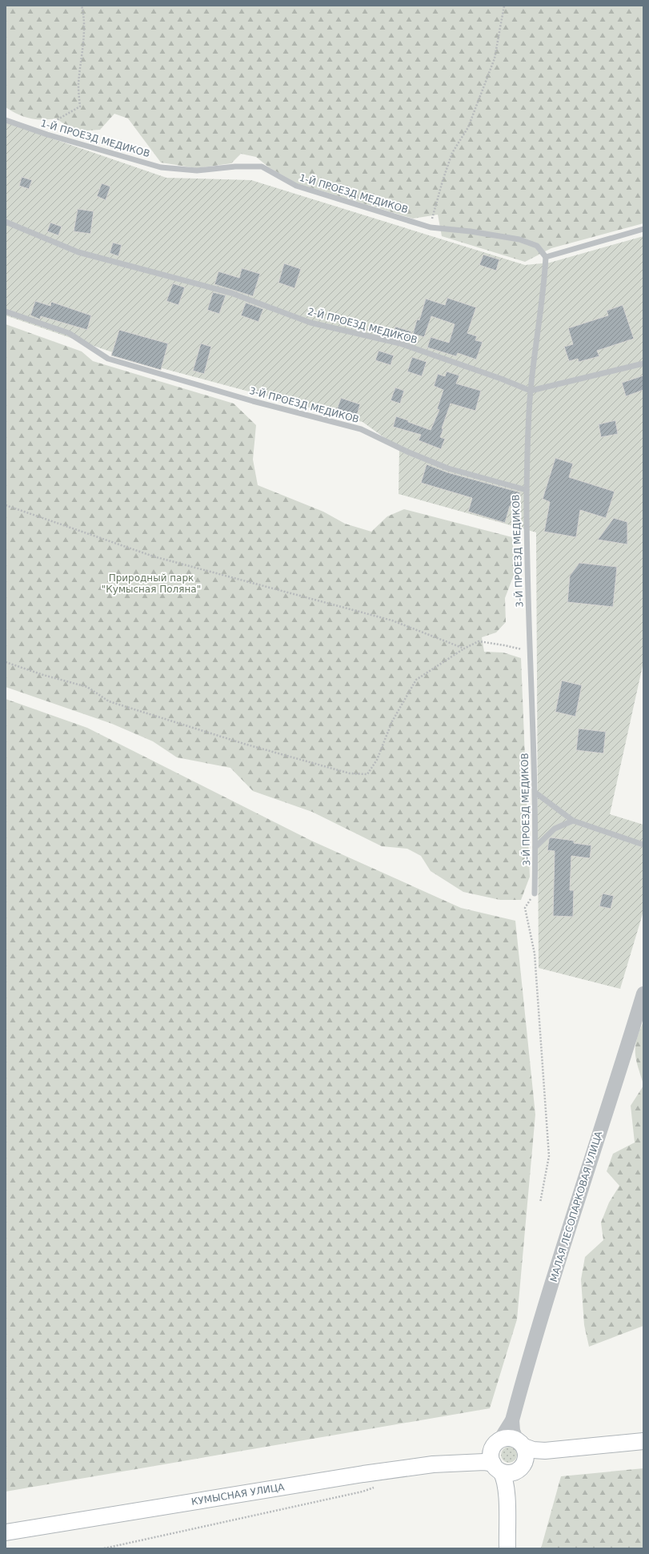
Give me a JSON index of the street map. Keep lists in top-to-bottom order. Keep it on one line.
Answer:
{"streets":{"main road":["КУМЫСНАЯ УЛИЦА"],"street":["МАЛАЯ ЛЕСОПАРКОВАЯ УЛИЦА"],"lane":["1-Й ПРОЕЗД МЕДИКОВ","2-Й ПРОЕЗД МЕДИКОВ","3-Й ПРОЕЗД МЕДИКОВ"]},"crossings":[["МАЛАЯ ЛЕСОПАРКОВАЯ УЛИЦА","КУМЫСНАЯ УЛИЦА"]],"parks":["Природный парк \"Кумысная Поляна\""]}
